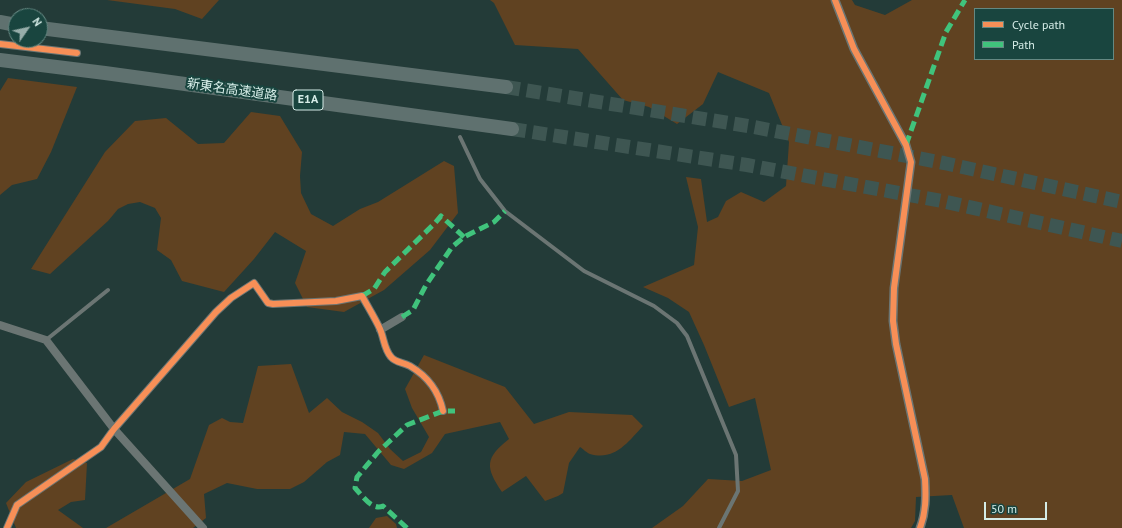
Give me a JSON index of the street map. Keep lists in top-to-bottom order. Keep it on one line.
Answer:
{"streets":{"highway":["新東名高速道路","E1A"]},"legend":["Cycle path","Path"],"scale_bar":"50 m","north":"top right"}
